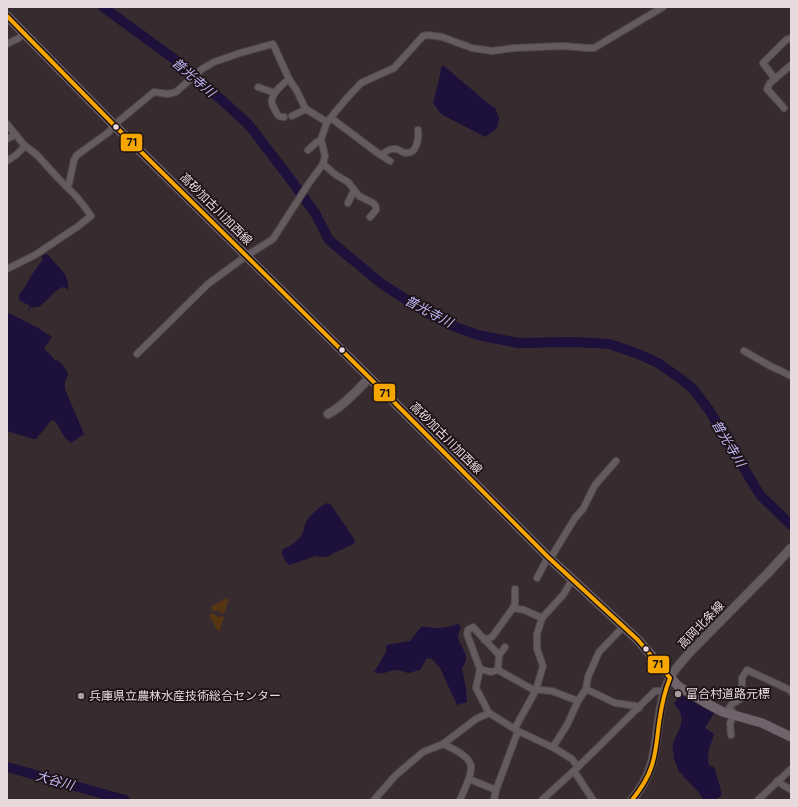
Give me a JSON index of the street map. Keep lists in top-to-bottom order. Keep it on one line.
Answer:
{"streets":{"main road":["高砂加古川加西線","高岡北条線"]},"crossings":[["高砂加古川加西線","高岡北条線"]],"water":["普光寺川","大谷川"],"places":["富合村道路元標","兵庫県立農林水産技術総合センター"],"lines":["transit line 71"]}
